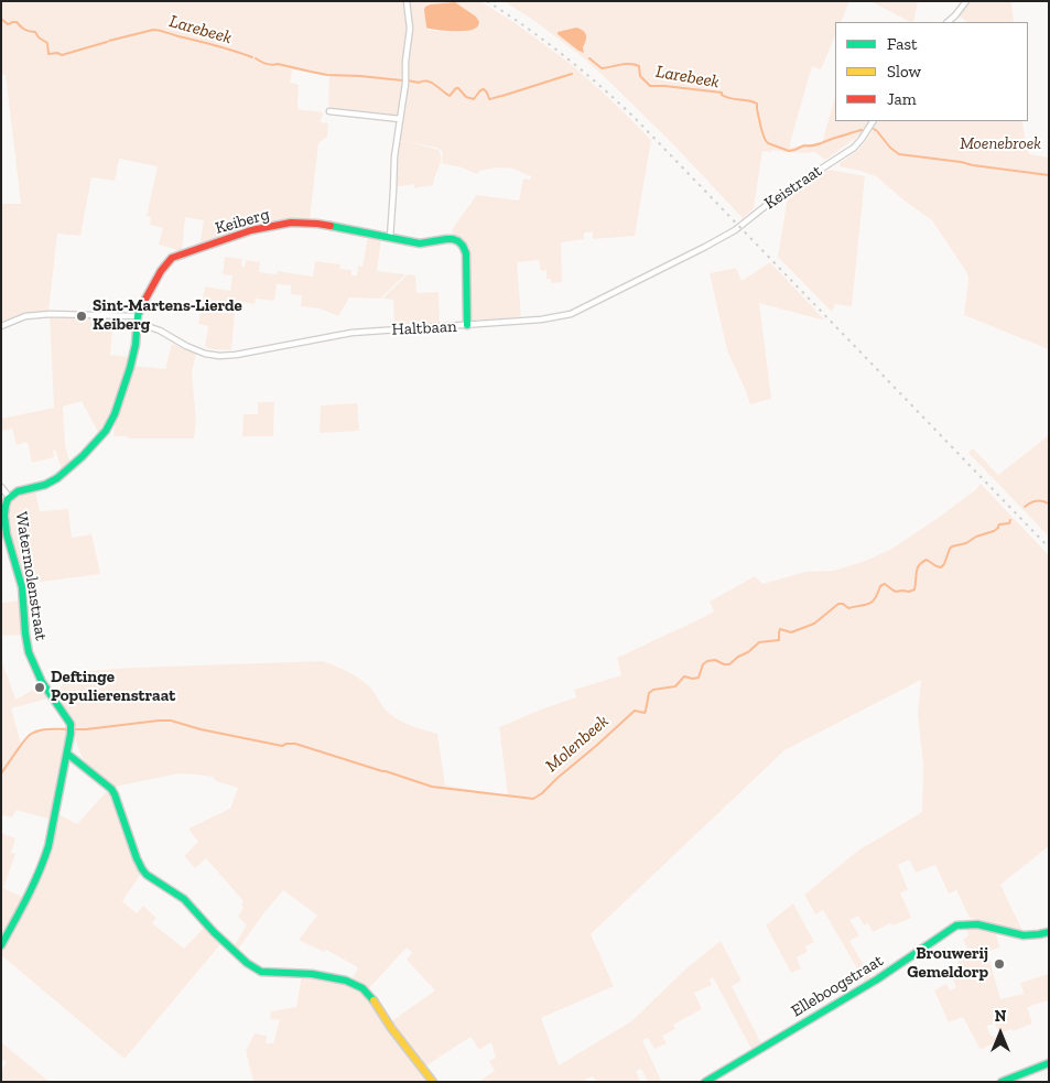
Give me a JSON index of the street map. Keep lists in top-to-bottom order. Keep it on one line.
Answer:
{"streets":{"street":["Keistraat","Keiberg","Haltbaan","Watermolenstraat","Elleboogstraat"]},"crossings":[["Keistraat","Haltbaan"],["Keiberg","Haltbaan"],["Keiberg","Watermolenstraat"],["Haltbaan","Watermolenstraat"]],"water":["Larebeek","Molenbeek"],"parks":["Moenebroek"],"places":["Sint-Martens-Lierde Keiberg","Deftinge Populierenstraat","Brouwerij Gemeldorp"],"legend":["Fast","Slow","Jam"],"north":"top"}
